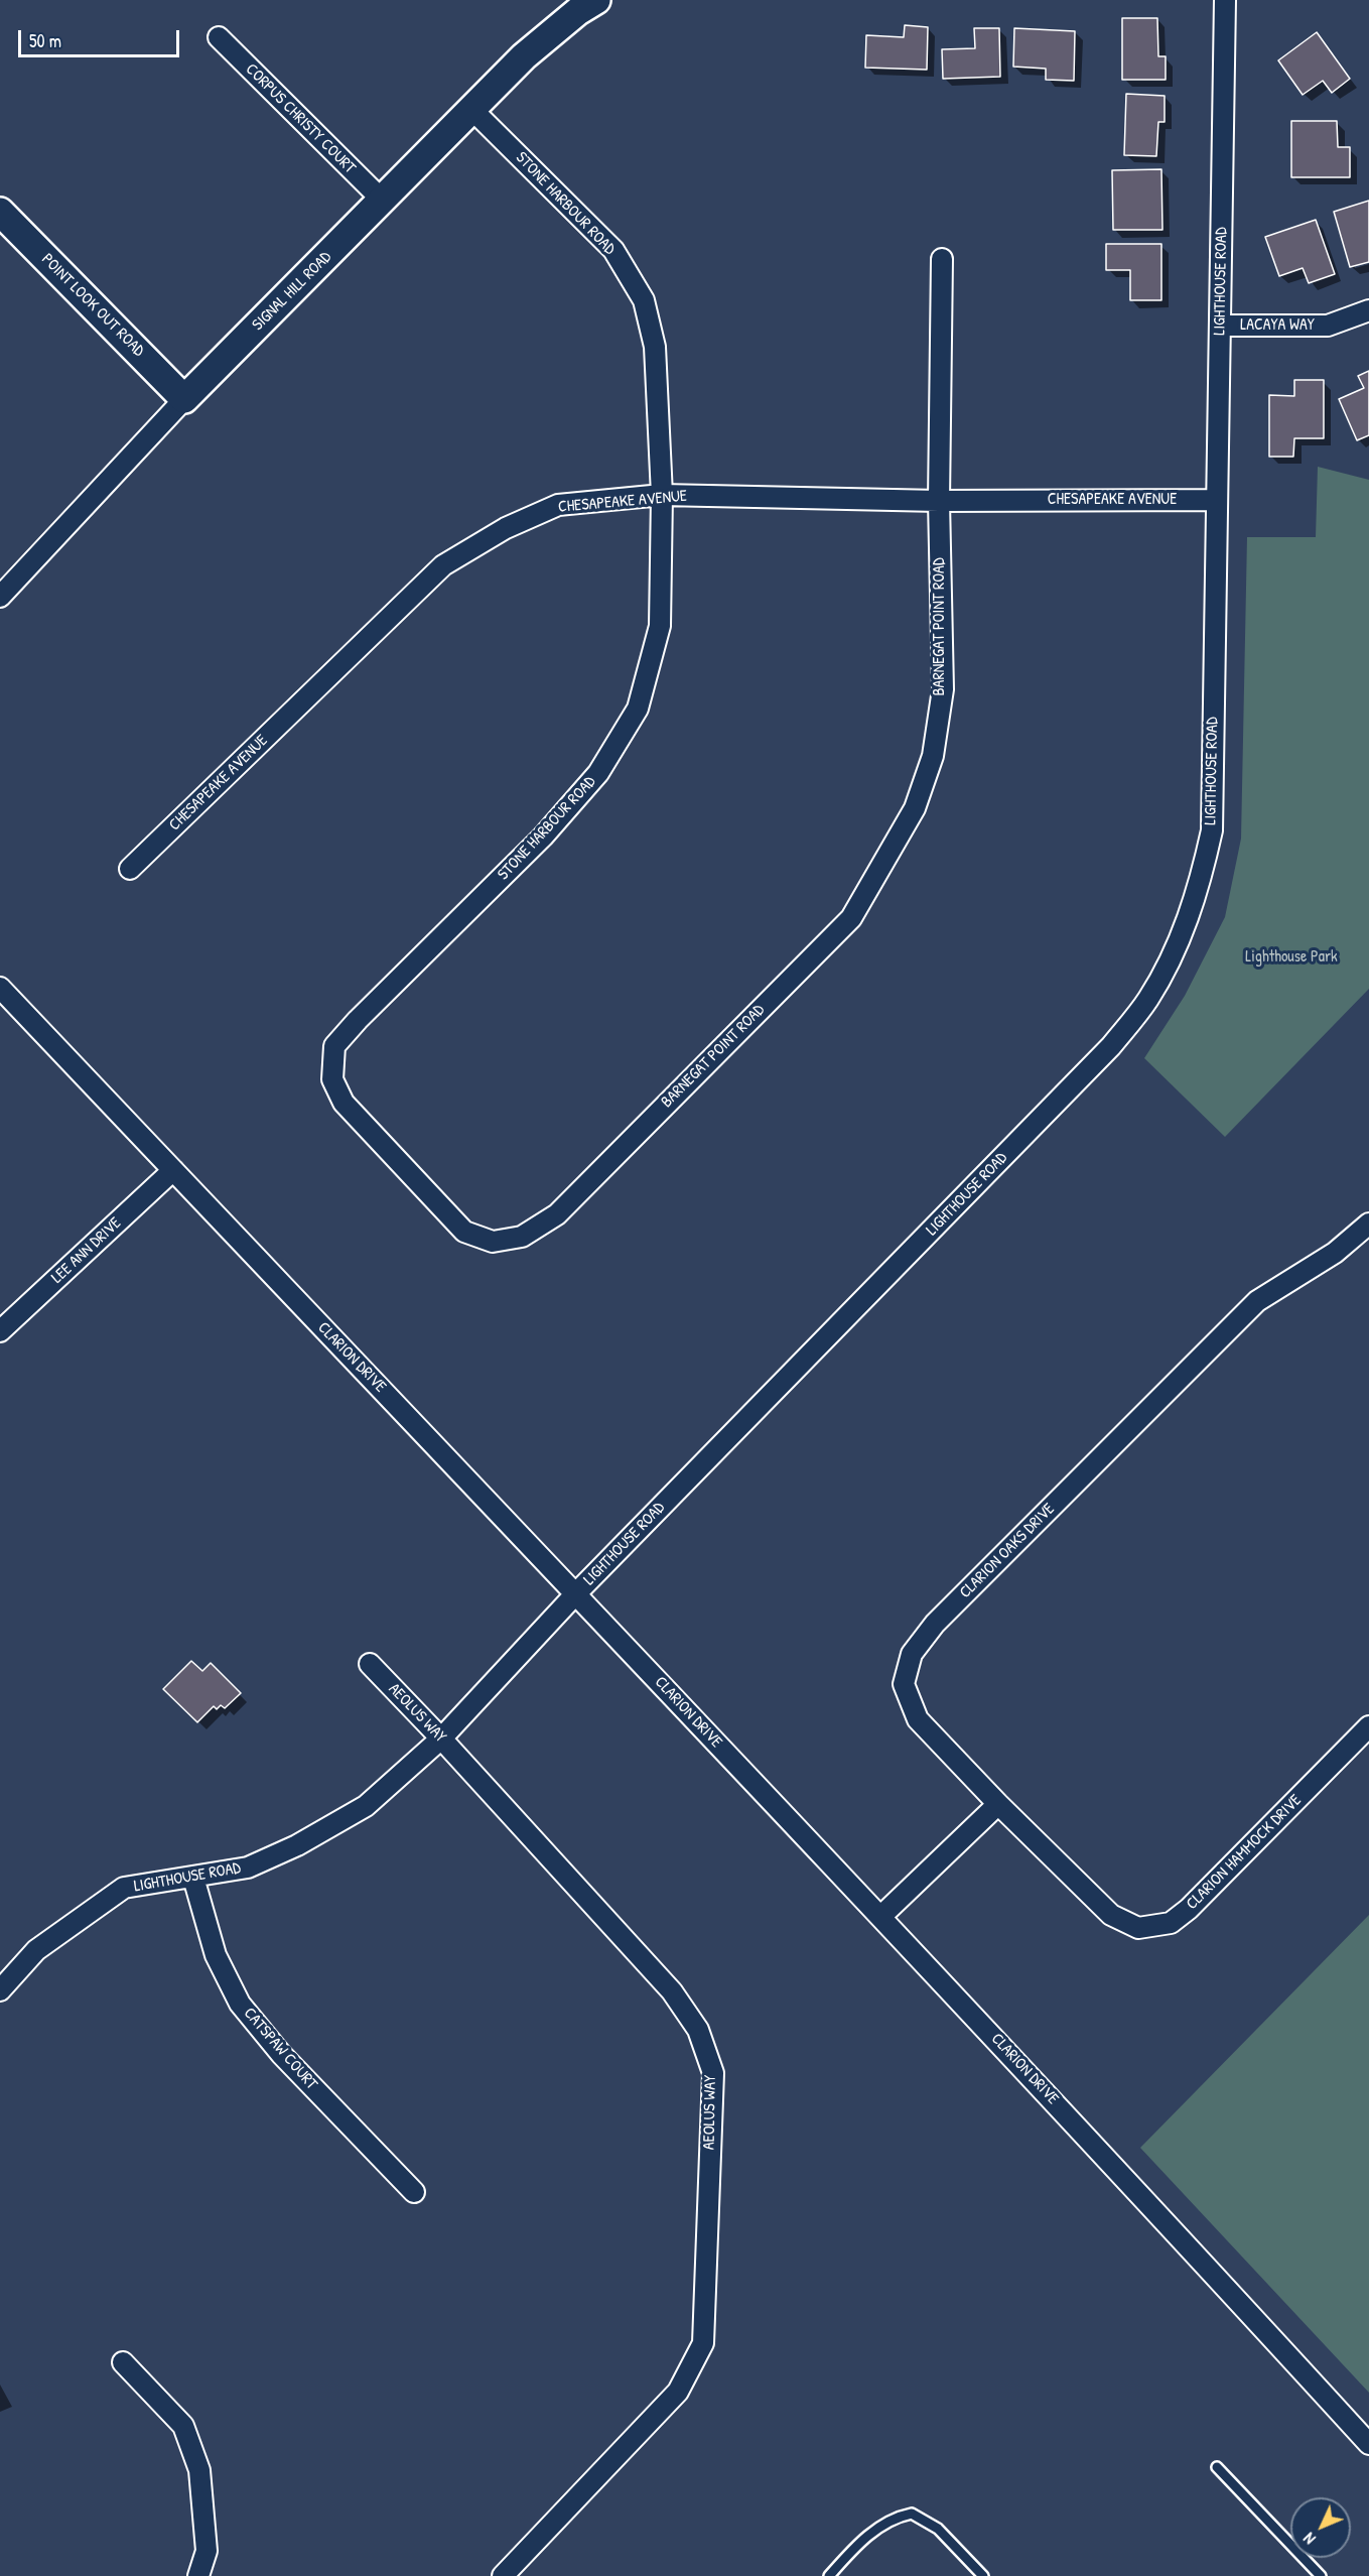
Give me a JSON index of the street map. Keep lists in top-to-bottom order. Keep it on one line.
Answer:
{"streets":{"street":["CORPUS CHRISTY COURT","STONE HARBOUR ROAD","LIGHTHOUSE ROAD","SIGNAL HILL ROAD","POINT LOOK OUT ROAD","LACAYA WAY","CHESAPEAKE AVENUE","BARNEGAT POINT ROAD","LEE ANN DRIVE","CLARION DRIVE","CLARION OAKS DRIVE","AEOLUS WAY","CLARION HAMMOCK DRIVE","CATSPAW COURT"]},"crossings":[["CORPUS CHRISTY COURT","SIGNAL HILL ROAD"],["STONE HARBOUR ROAD","SIGNAL HILL ROAD"],["STONE HARBOUR ROAD","CHESAPEAKE AVENUE"],["STONE HARBOUR ROAD","BARNEGAT POINT ROAD"],["LIGHTHOUSE ROAD","LACAYA WAY"],["LIGHTHOUSE ROAD","CHESAPEAKE AVENUE"],["LIGHTHOUSE ROAD","CLARION DRIVE"],["LIGHTHOUSE ROAD","AEOLUS WAY"],["LIGHTHOUSE ROAD","CATSPAW COURT"],["SIGNAL HILL ROAD","POINT LOOK OUT ROAD"],["CHESAPEAKE AVENUE","BARNEGAT POINT ROAD"],["LEE ANN DRIVE","CLARION DRIVE"],["CLARION OAKS DRIVE","CLARION HAMMOCK DRIVE"]],"parks":["Lighthouse Park"],"scale_bar":"50 m","north":"bottom left"}
